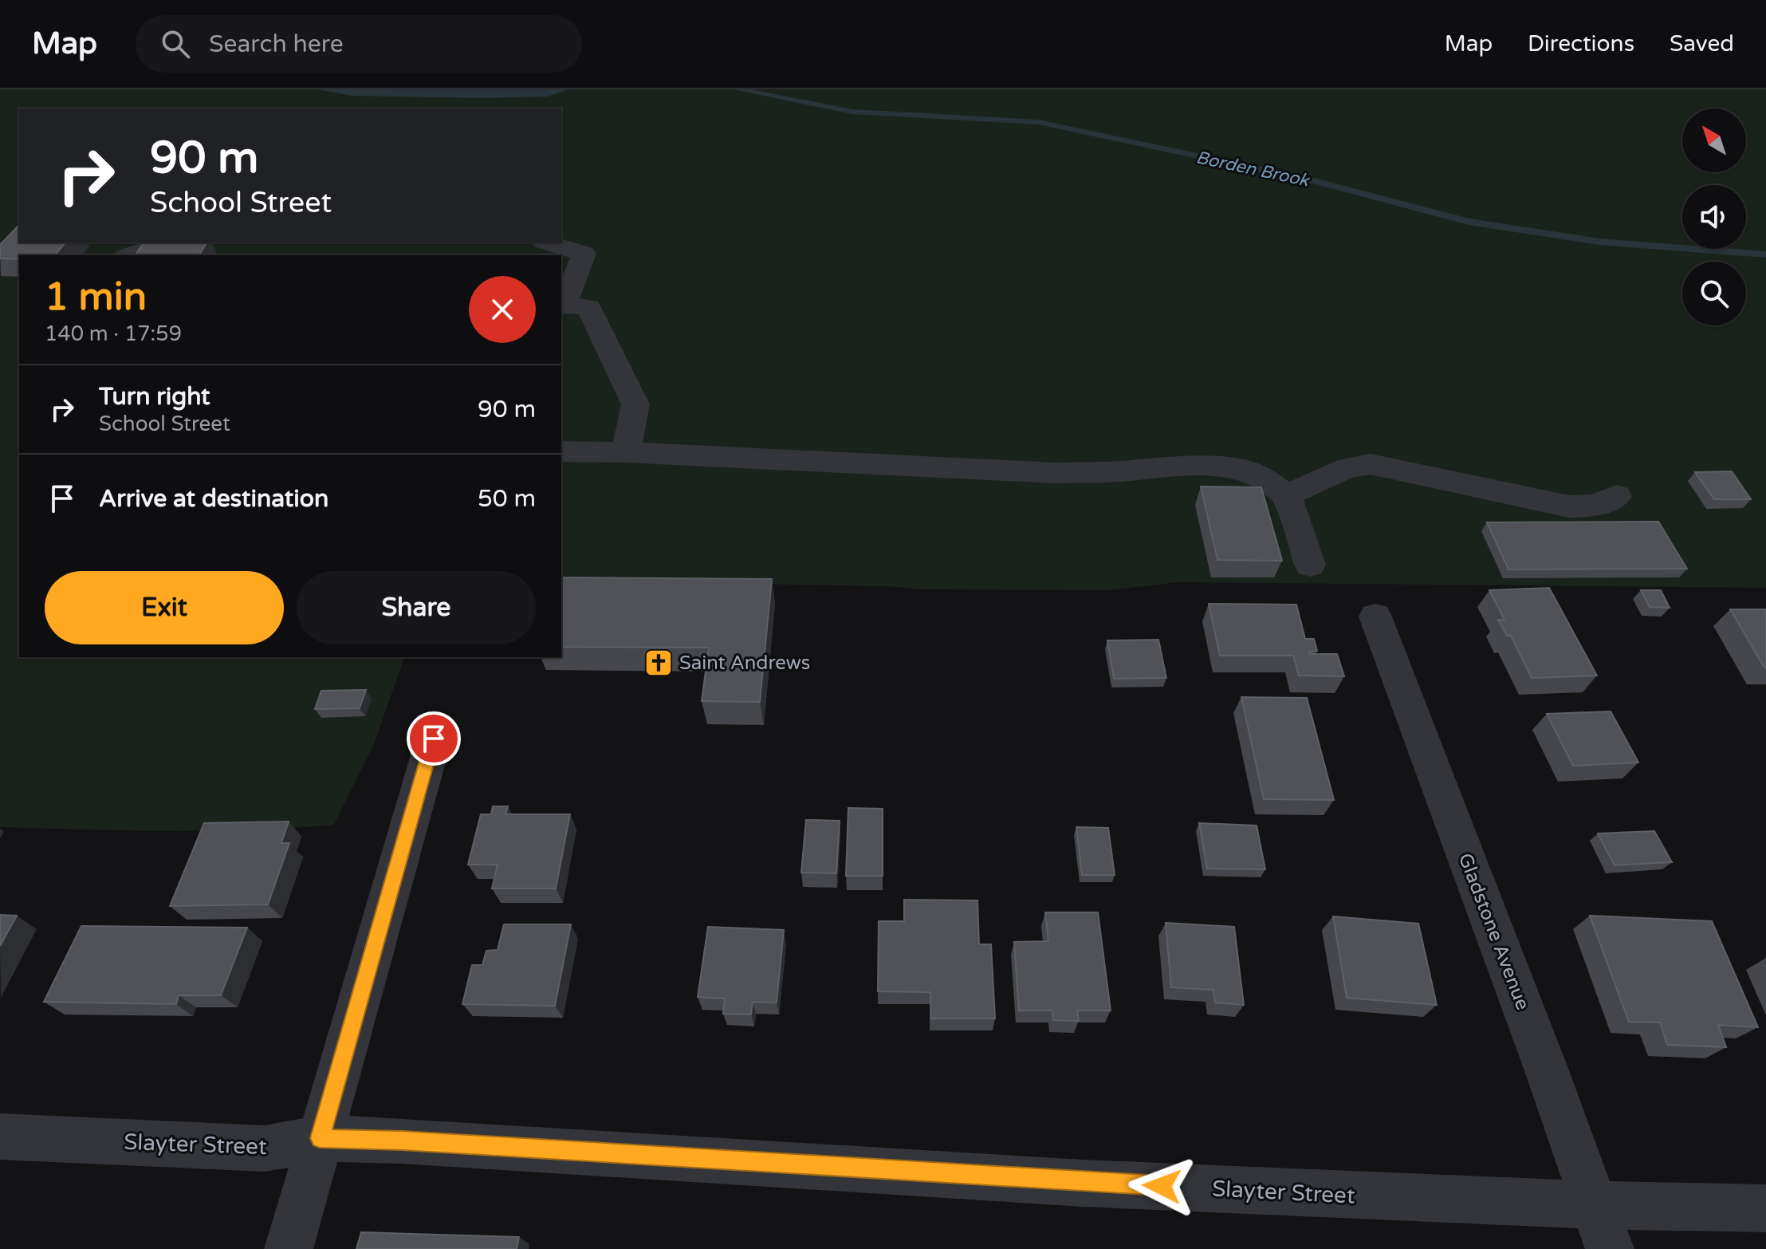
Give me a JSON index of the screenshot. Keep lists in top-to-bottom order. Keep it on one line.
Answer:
{"streets":{"street":["Gladstone Avenue","Slayter Street"]},"crossings":[["Gladstone Avenue","Slayter Street"]],"water":["Borden Brook"],"places":{"church":["Saint Andrews"]},"north":"top left","page":{"header":"Map","search":"Search here","nav":["Map","Directions","Saved"],"turn":["90 m","School Street"],"heading":["1 min","140 m · 17:59"],"list":[{"name":"Turn right","note":"School Street","value":"90 m"},{"name":"Arrive at destination","value":"50 m"}],"buttons":["Exit","Share"]}}
